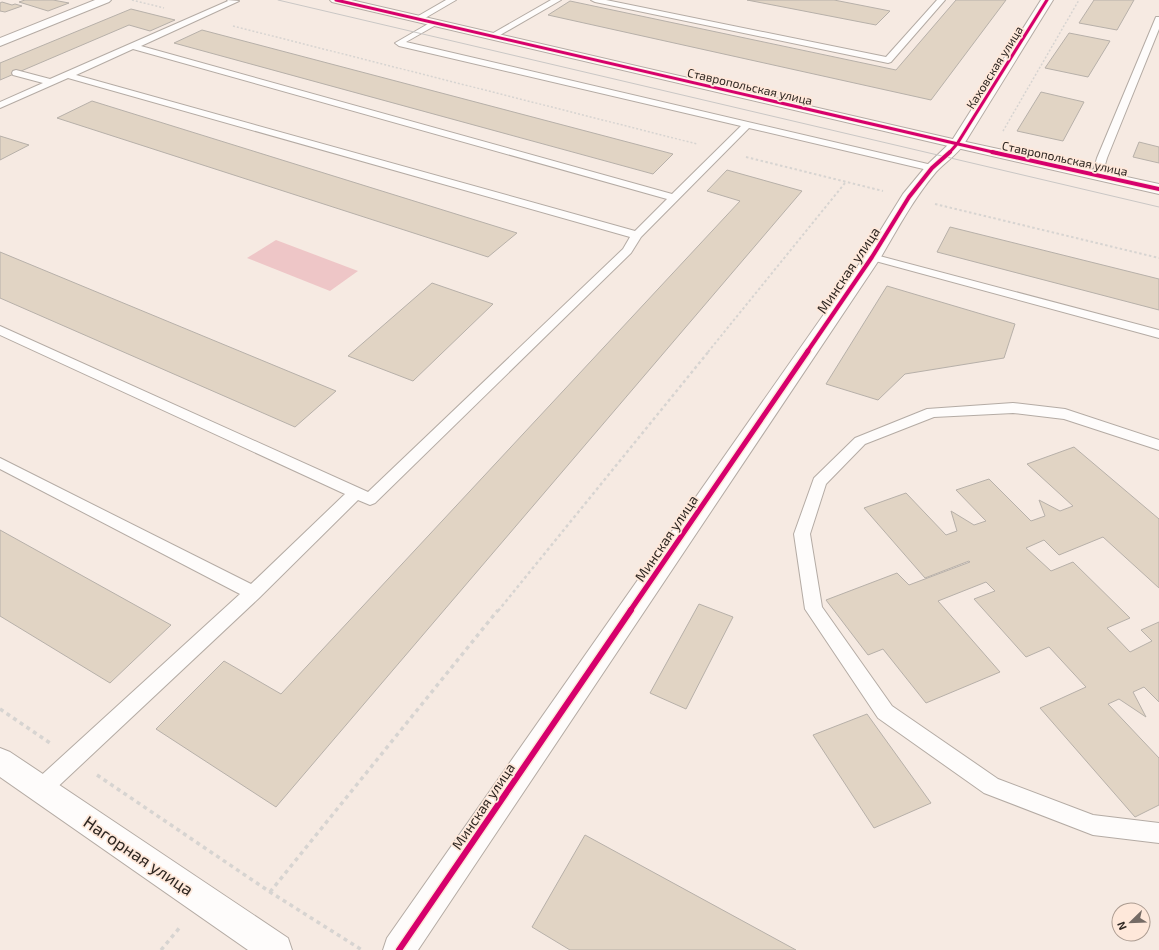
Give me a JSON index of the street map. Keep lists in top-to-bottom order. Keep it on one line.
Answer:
{"streets":{"street":["Каховская улица","Ставропольская улица","Минская улица","Нагорная улица"]},"crossings":[["Каховская улица","Ставропольская улица"],["Каховская улица","Минская улица"],["Ставропольская улица","Минская улица"]],"north":"bottom left"}
